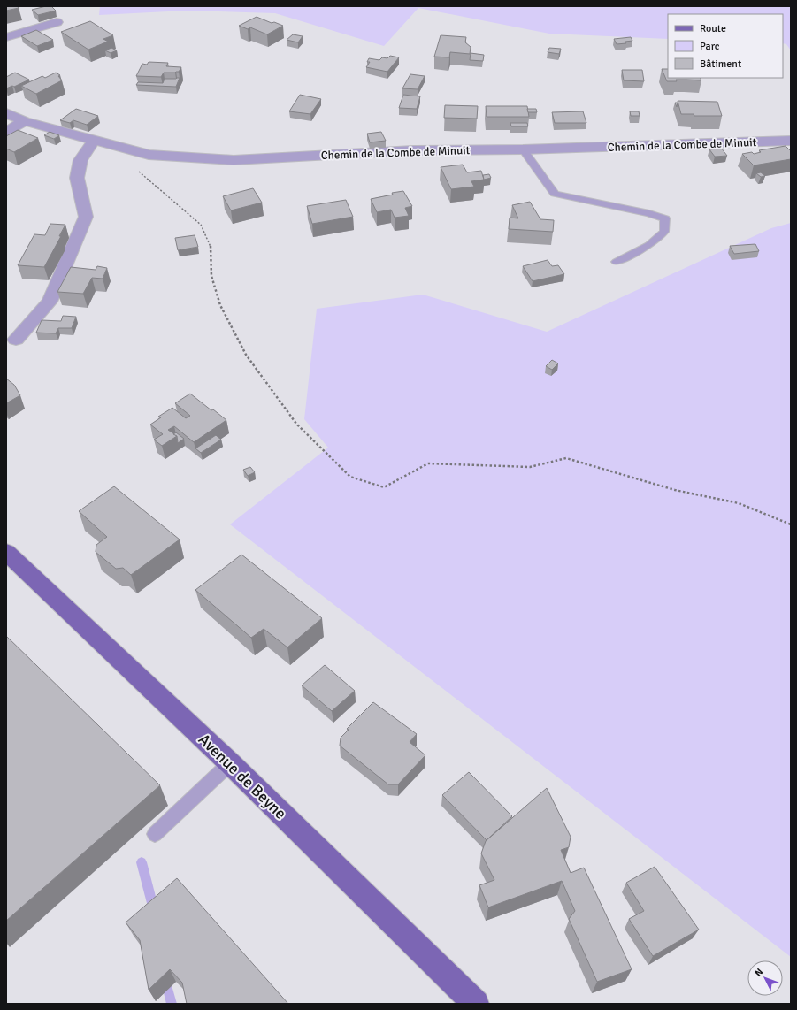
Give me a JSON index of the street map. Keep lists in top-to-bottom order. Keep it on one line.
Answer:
{"streets":{"main road":["Avenue de Beyne"],"street":["Chemin de la Combe de Minuit"]},"legend":["Route","Parc","Bâtiment"],"north":"top left"}
